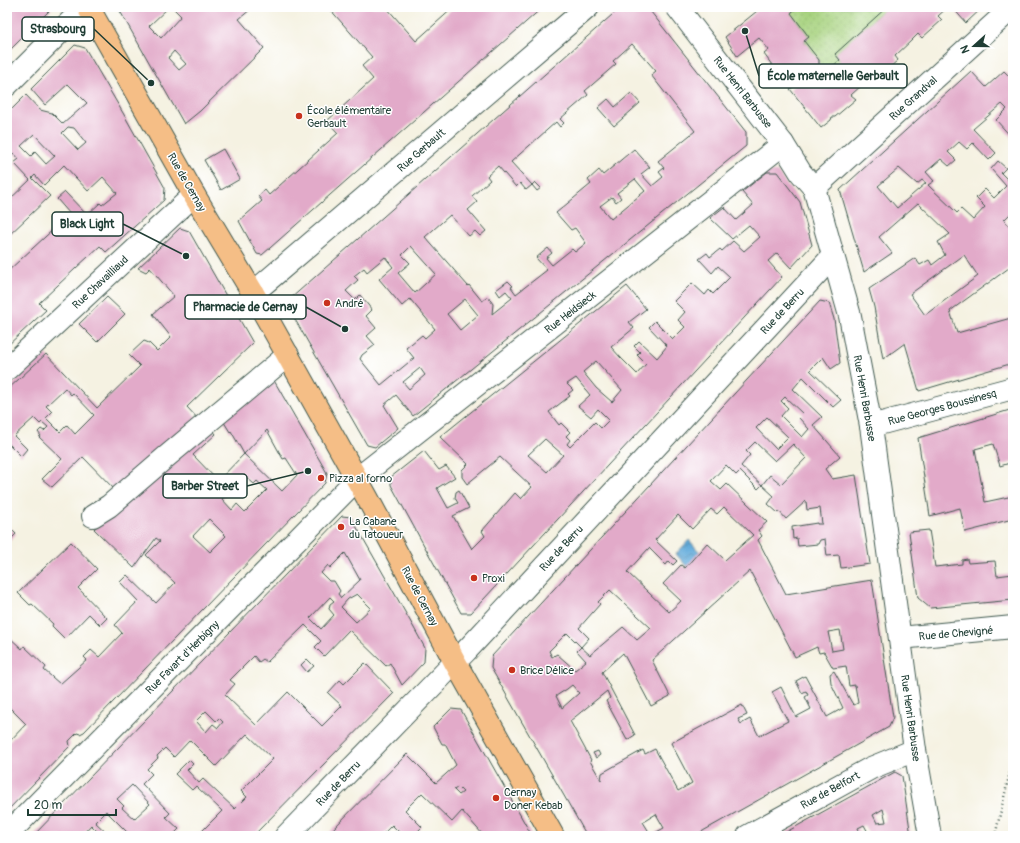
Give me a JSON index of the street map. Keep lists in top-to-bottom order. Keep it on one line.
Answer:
{"streets":{"main road":["Rue de Cernay"],"street":["Rue Henri Barbusse","Rue Grandval","Rue Gerbault","Rue Chavailliaud","Rue de Berru","Rue Heidsieck","Rue Georges Boussinesq","Rue de Chevigné","Rue Favart d'Herbigny","Rue de Belfort"]},"crossings":[["Rue Henri Barbusse","Rue Grandval"],["Rue Henri Barbusse","Rue de Berru"],["Rue Henri Barbusse","Rue Heidsieck"],["Rue Henri Barbusse","Rue Georges Boussinesq"],["Rue Henri Barbusse","Rue de Chevigné"],["Rue Henri Barbusse","Rue de Belfort"],["Rue Gerbault","Rue de Cernay"],["Rue de Cernay","Rue Chavailliaud"],["Rue de Cernay","Rue de Berru"],["Rue de Cernay","Rue Heidsieck"],["Rue de Cernay","Rue Favart d'Herbigny"],["Rue Heidsieck","Rue Favart d'Herbigny"]],"places":["École maternelle Gerbault","Strasbourg","École élémentaire Gerbault","Black Light","André","Pharmacie de Cernay","Barber Street","Pizza al forno","La Cabane du Tatoueur","Proxi","Brice Délice","Cernay Doner Kebab"],"scale_bar":"20 m","north":"left"}
